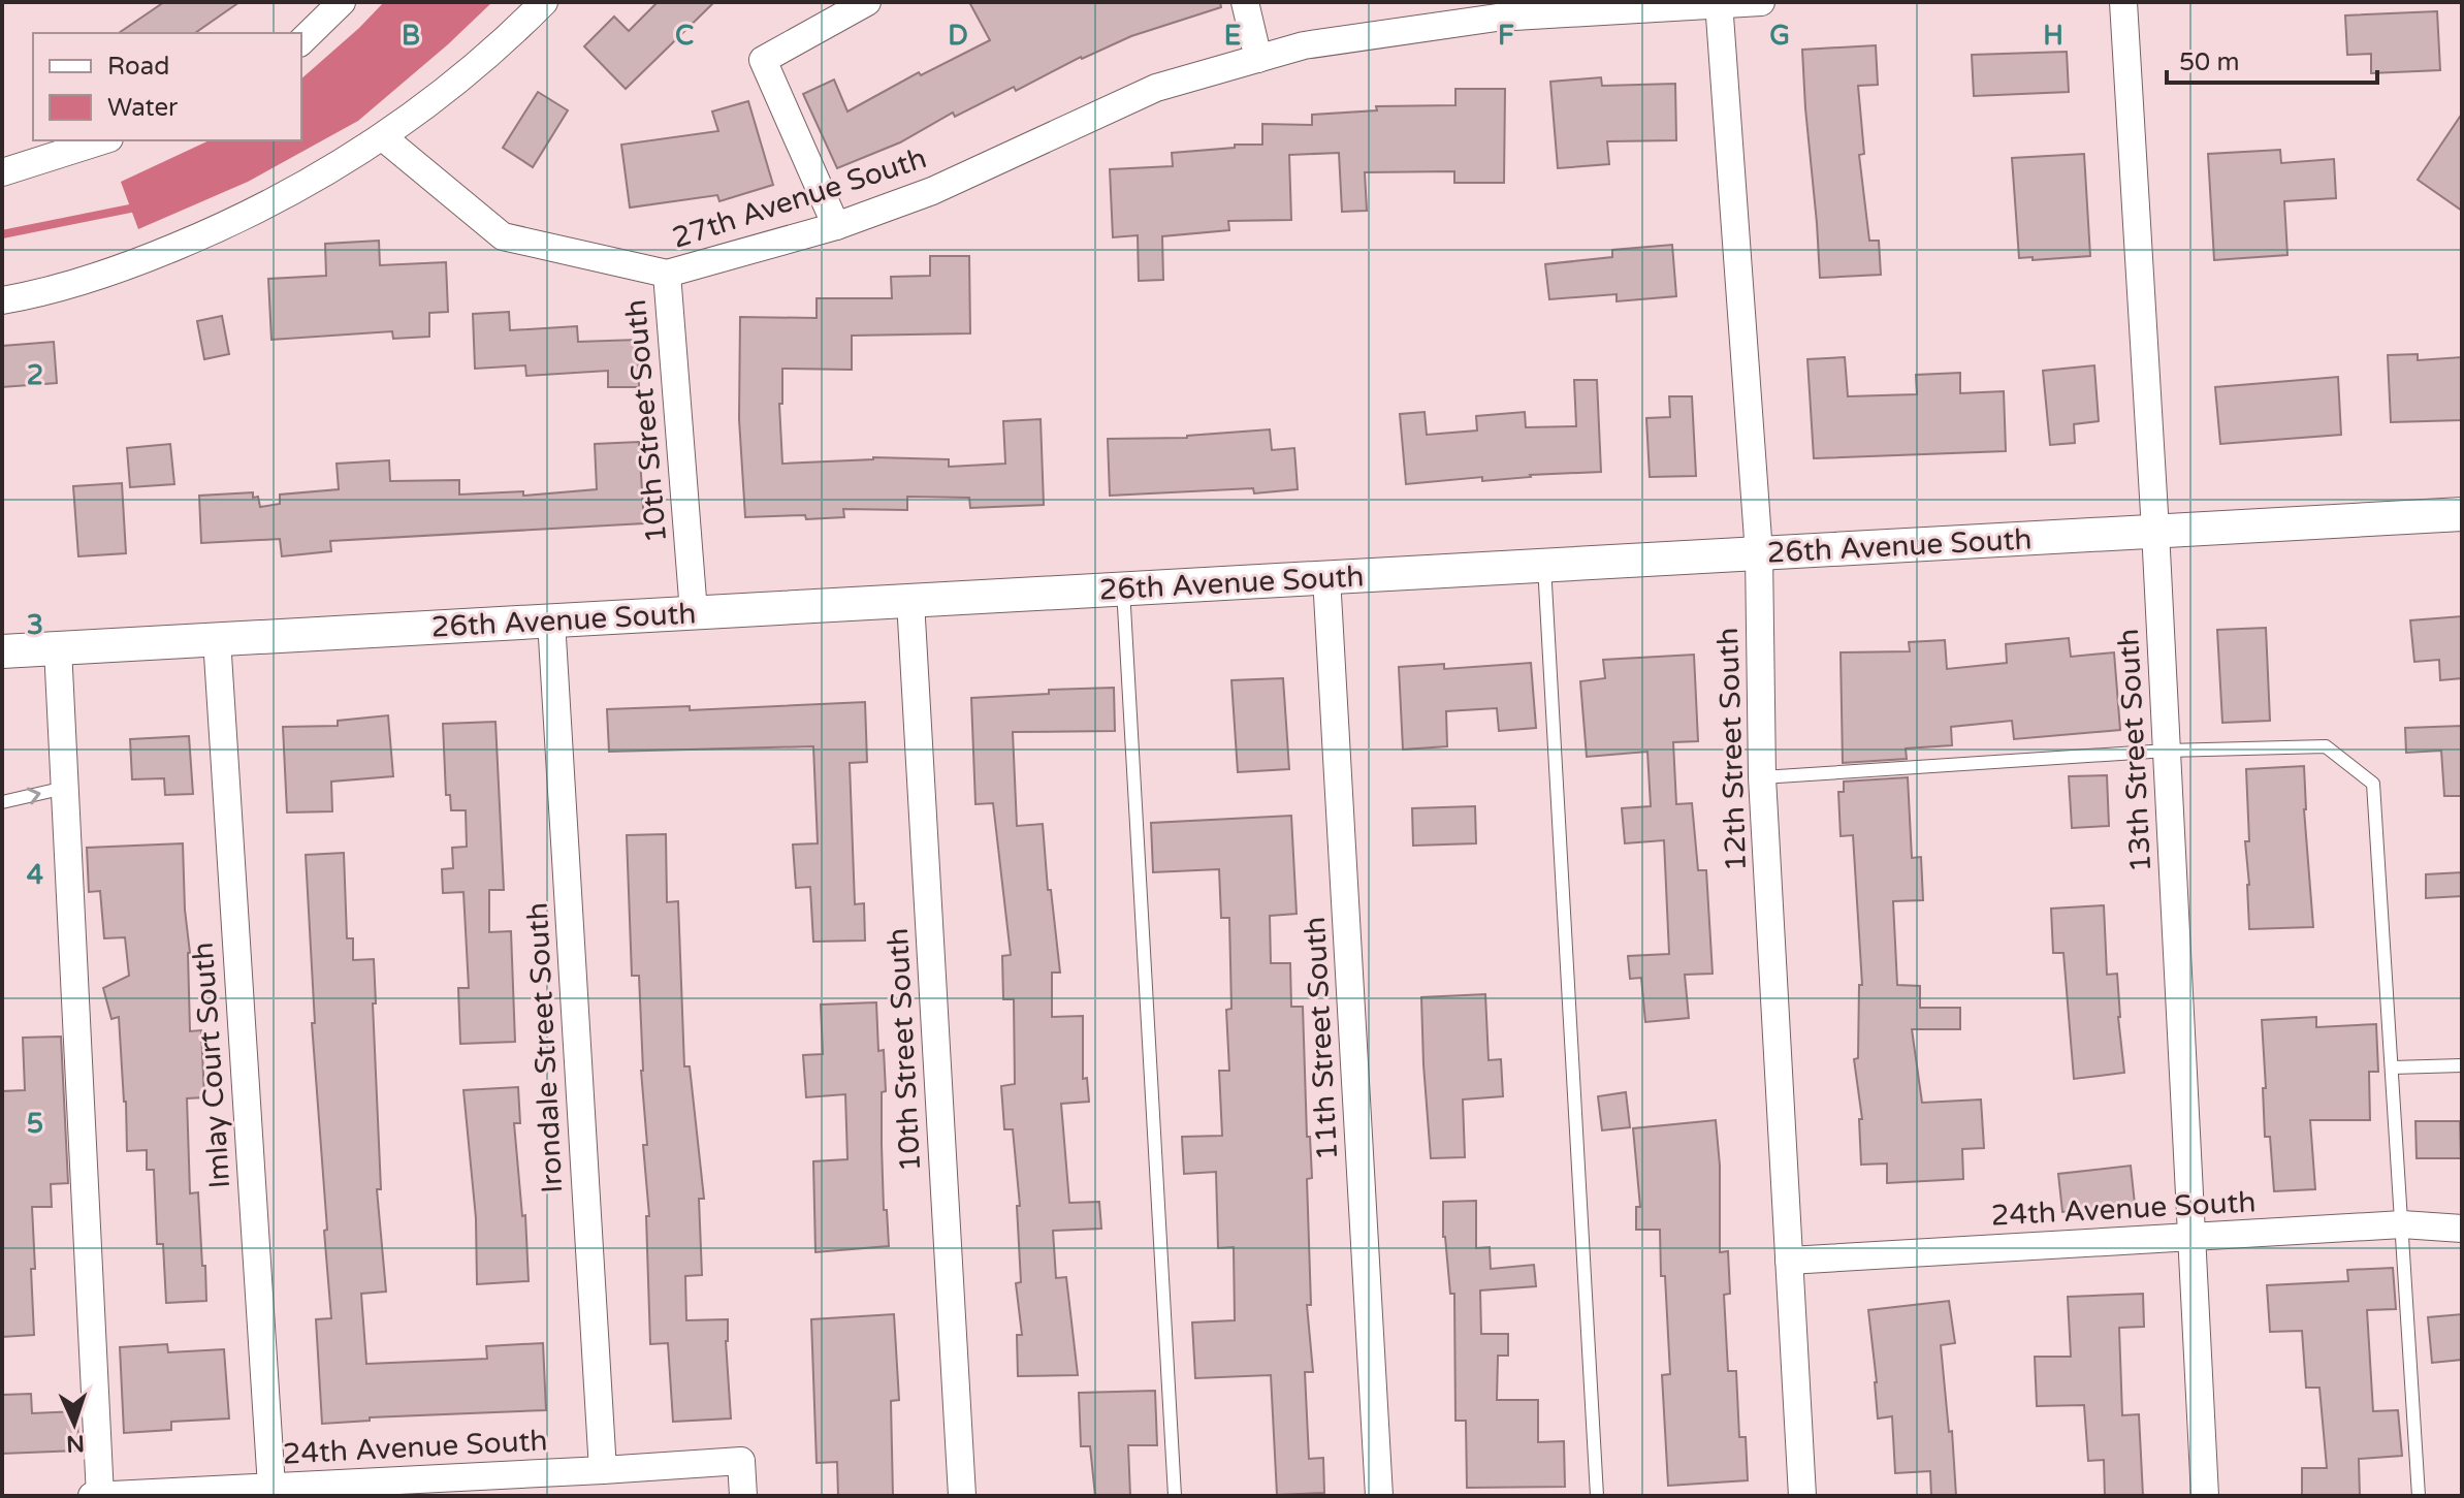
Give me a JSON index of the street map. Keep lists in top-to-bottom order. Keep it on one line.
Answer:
{"streets":{"street":["27th Avenue South","10th Street South","26th Avenue South","12th Street South","13th Street South","11th Street South","Irondale Street South","Imlay Court South","24th Avenue South"]},"crossings":[["27th Avenue South","10th Street South"],["27th Avenue South","12th Street South"],["10th Street South","26th Avenue South"],["26th Avenue South","12th Street South"],["26th Avenue South","13th Street South"],["26th Avenue South","11th Street South"],["26th Avenue South","Irondale Street South"],["26th Avenue South","Imlay Court South"],["12th Street South","24th Avenue South"],["13th Street South","24th Avenue South"],["Irondale Street South","24th Avenue South"],["Imlay Court South","24th Avenue South"]],"legend":["Road","Water"],"scale_bar":"50 m","north":"bottom","grid":{"columns":["B","C","D","E","F","G","H"],"rows":["2","3","4","5"]}}
